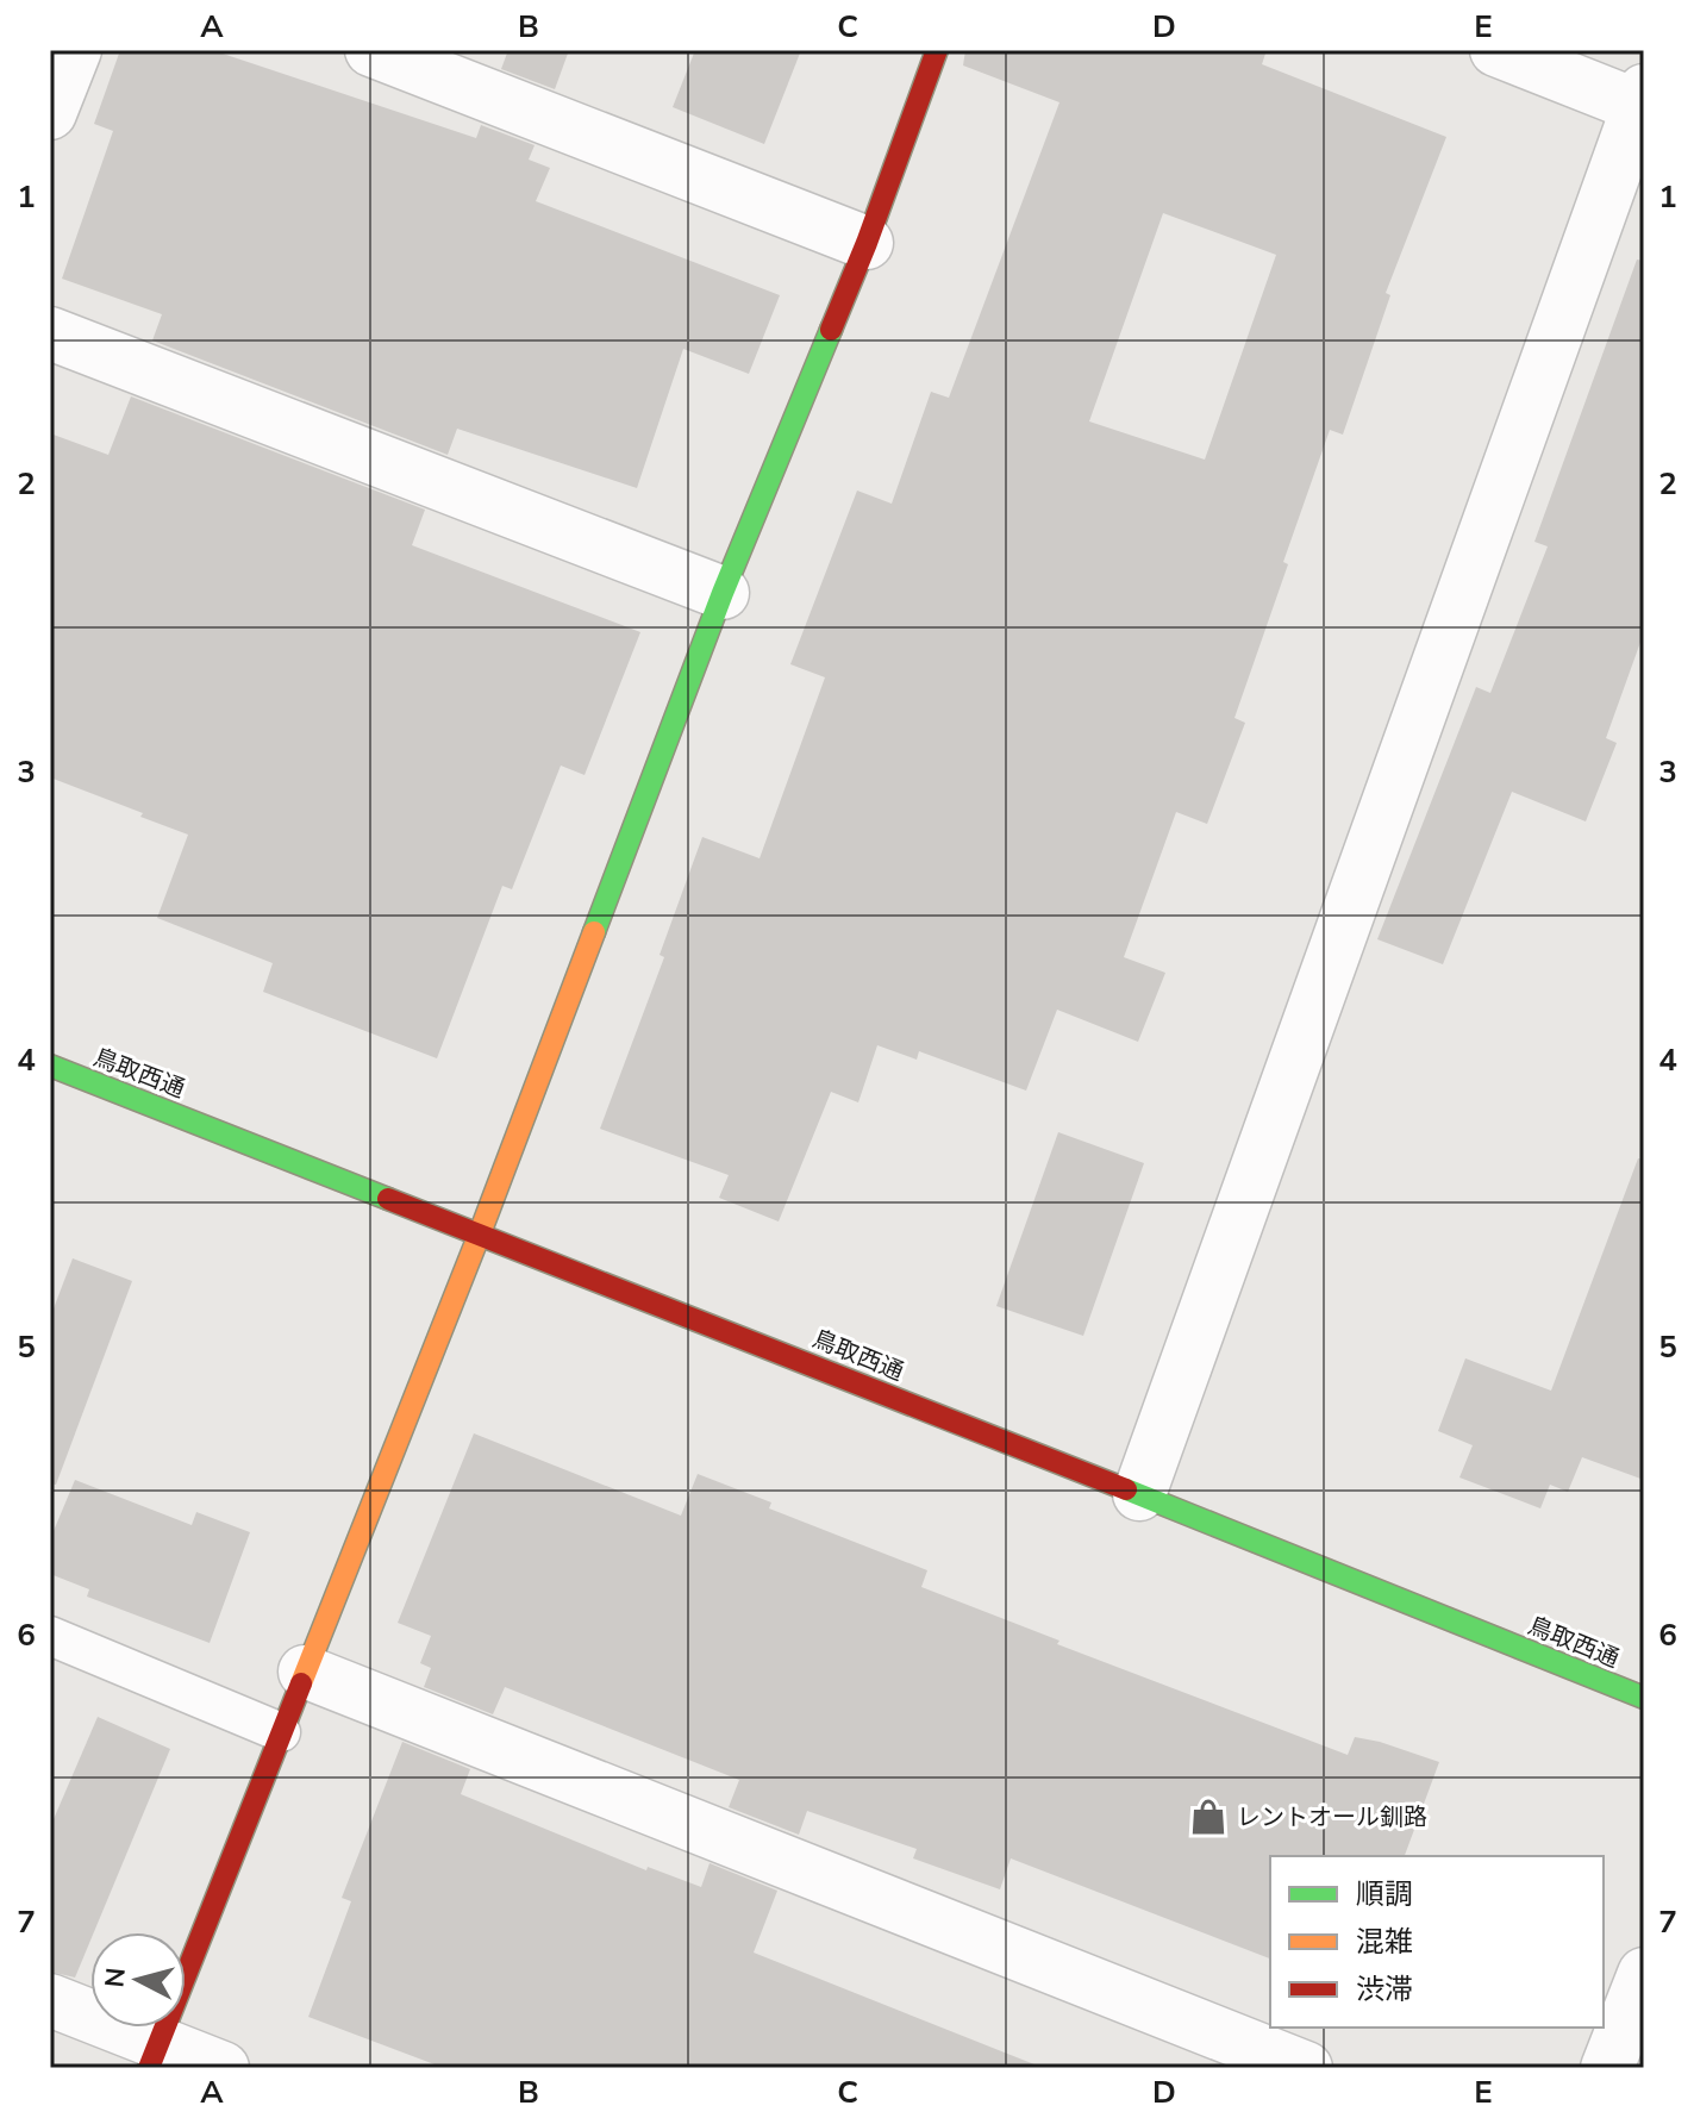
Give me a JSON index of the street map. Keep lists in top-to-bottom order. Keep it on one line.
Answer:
{"streets":{"street":["鳥取西通"]},"places":{"shop":["レントオール釧路"]},"legend":["順調","混雑","渋滞"],"north":"left","grid":{"columns":["A","B","C","D","E"],"rows":["1","2","3","4","5","6","7"]}}
